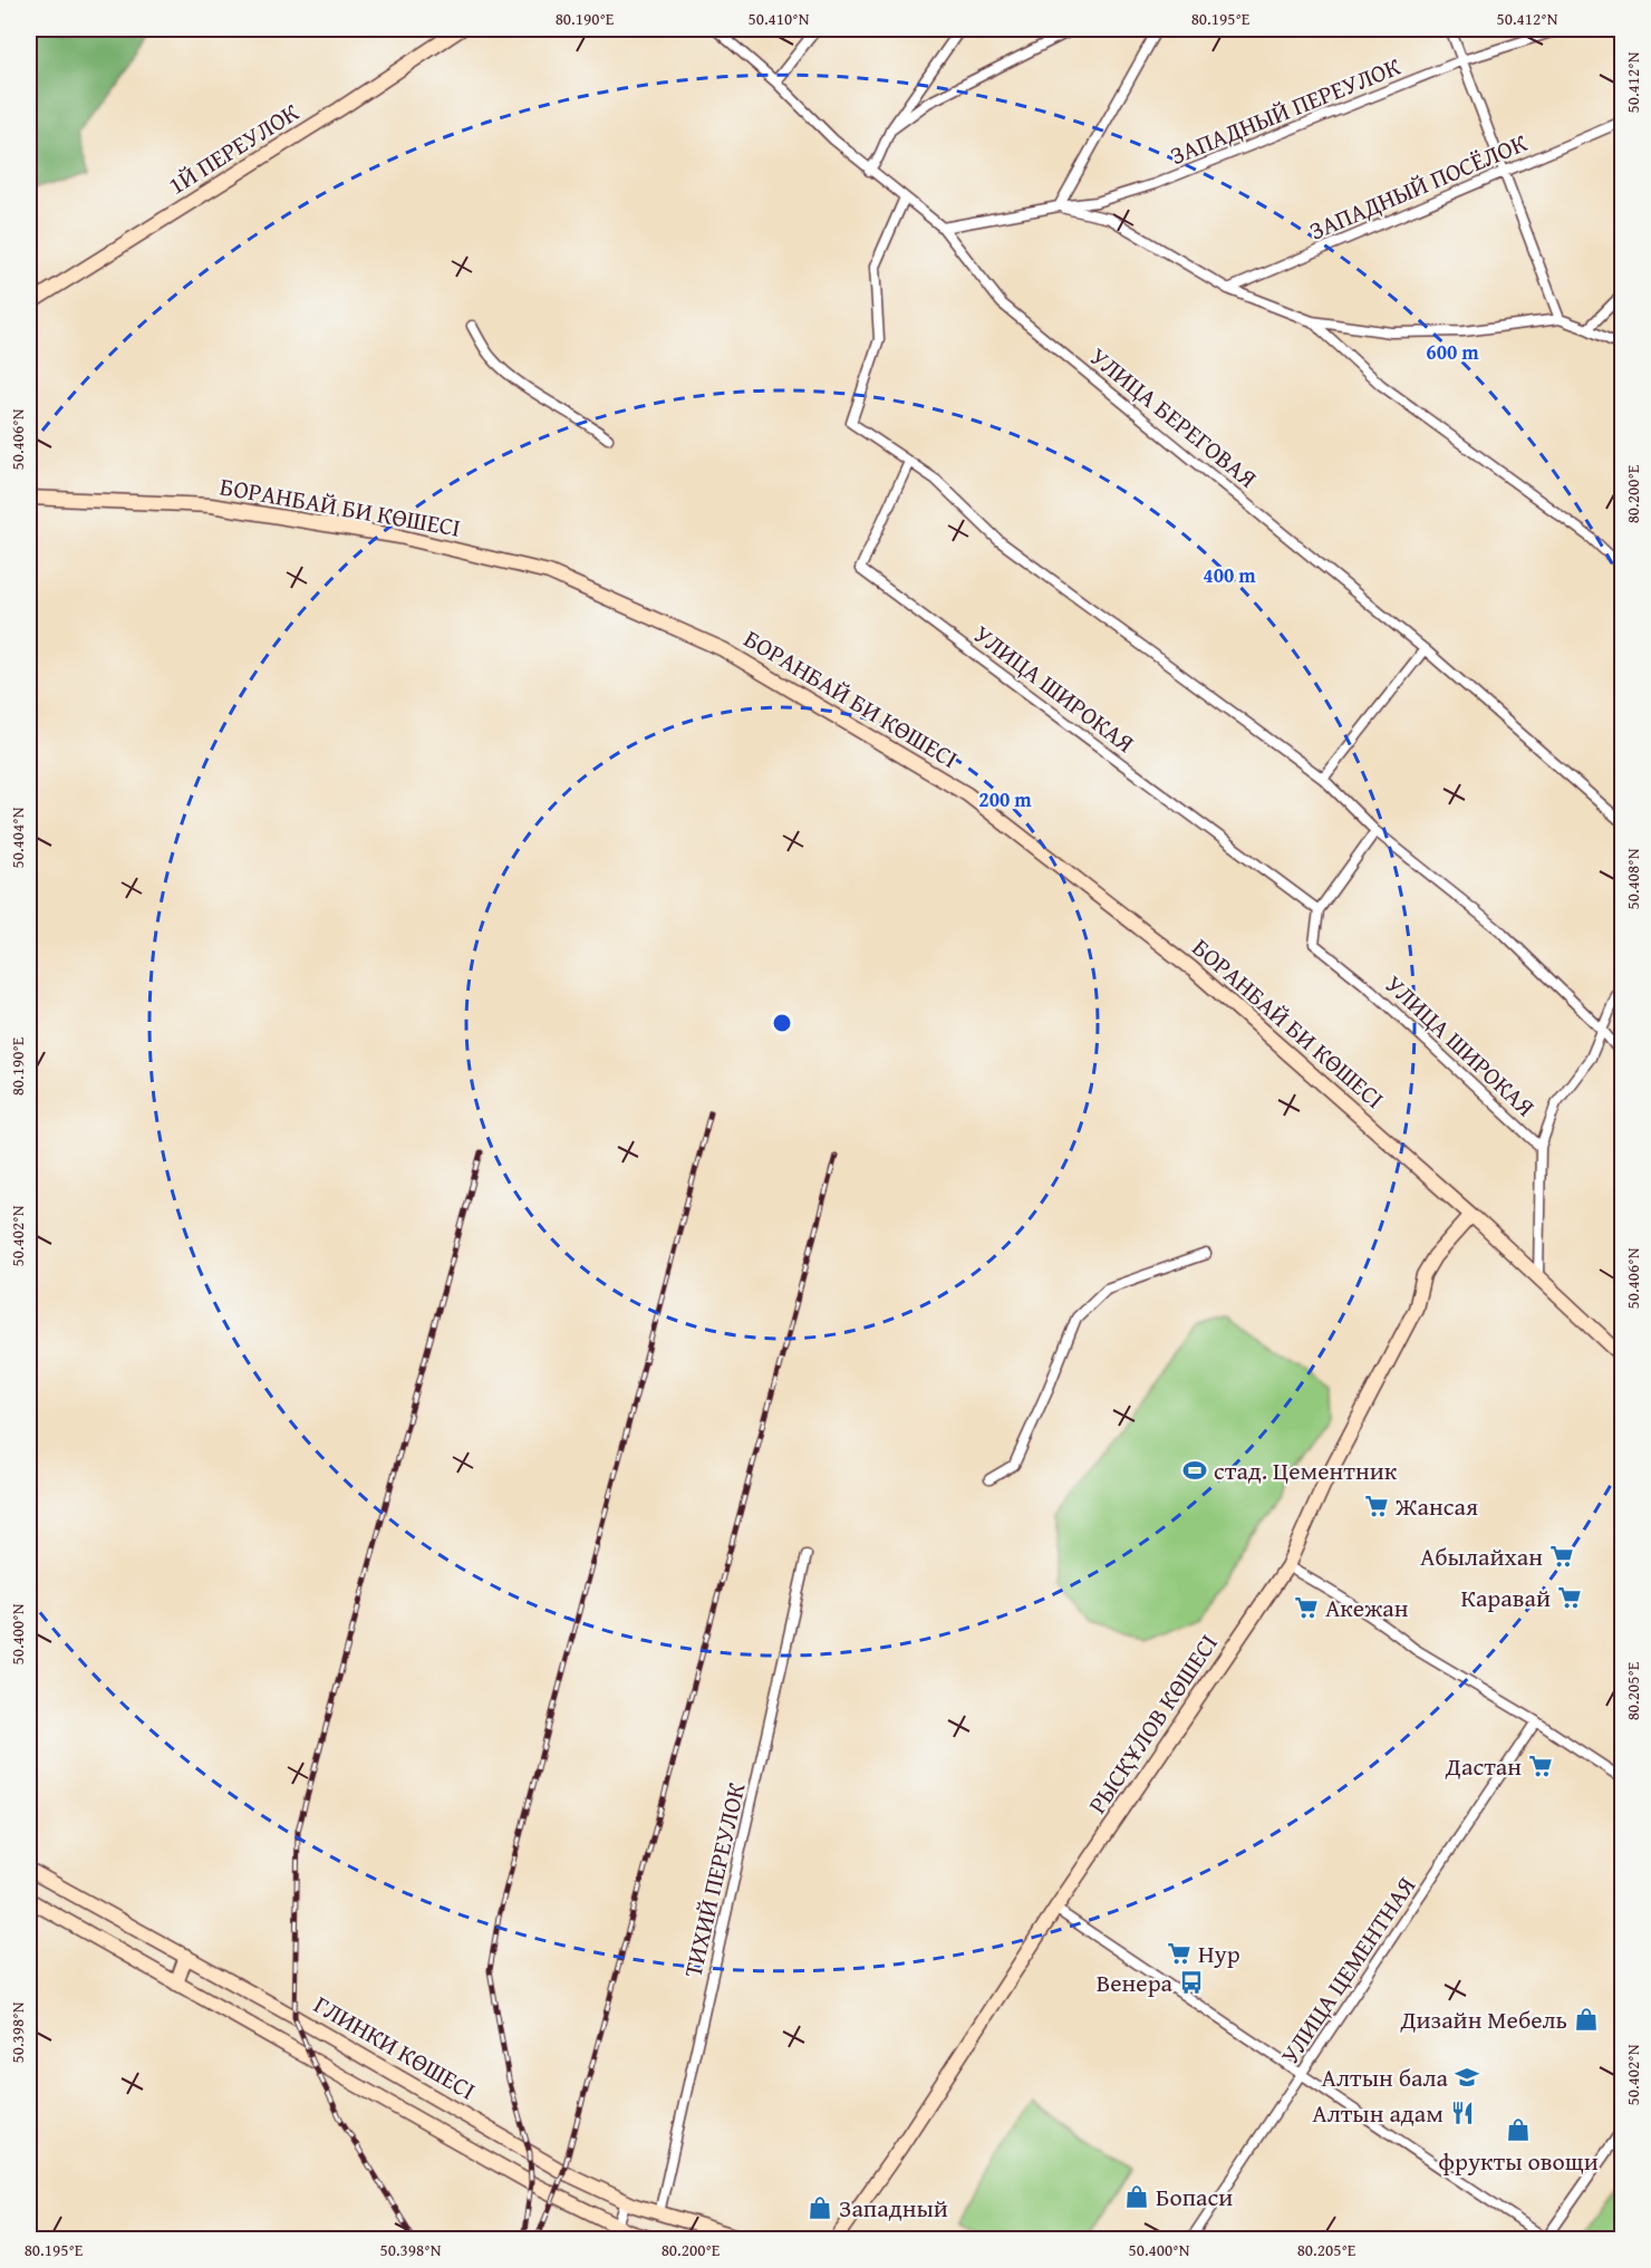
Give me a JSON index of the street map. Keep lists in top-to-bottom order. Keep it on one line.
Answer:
{"streets":{"main road":["1Й ПЕРЕУЛОК","БОРАНБАЙ БИ КӨШЕСІ","РЫСҚҰЛОВ КӨШЕСІ","ГЛИНКИ КӨШЕСІ"],"street":["ЗАПАДНЫЙ ПЕРЕУЛОК","ЗАПАДНЫЙ ПОСЁЛОК","УЛИЦА БЕРЕГОВАЯ","УЛИЦА ШИРОКАЯ","ТИХИЙ ПЕРЕУЛОК","УЛИЦА ЦЕМЕНТНАЯ"]},"crossings":[["ЗАПАДНЫЙ ПЕРЕУЛОК","УЛИЦА БЕРЕГОВАЯ"],["БОРАНБАЙ БИ КӨШЕСІ","УЛИЦА ШИРОКАЯ"],["БОРАНБАЙ БИ КӨШЕСІ","РЫСҚҰЛОВ КӨШЕСІ"],["ТИХИЙ ПЕРЕУЛОК","ГЛИНКИ КӨШЕСІ"]],"places":{"sports":["стад. Цементник"],"supermarket":["Жансая","Абылайхан","Каравай","Акежан","Дастан","Нур"],"bus stop":["Венера"],"shop":["Дизайн Мебель","фрукты овощи","Бопаси","Западный"],"school or university":["Алтын бала"],"restaurant":["Алтын адам"]},"coordinates":["80.190°E","50.410°N","80.195°E","50.412°N","50.406°N","80.200°E","50.404°N","50.408°N","50.402°N","50.400°N","80.205°E","50.398°N"],"rings":["600 m","400 m","200 m"]}
